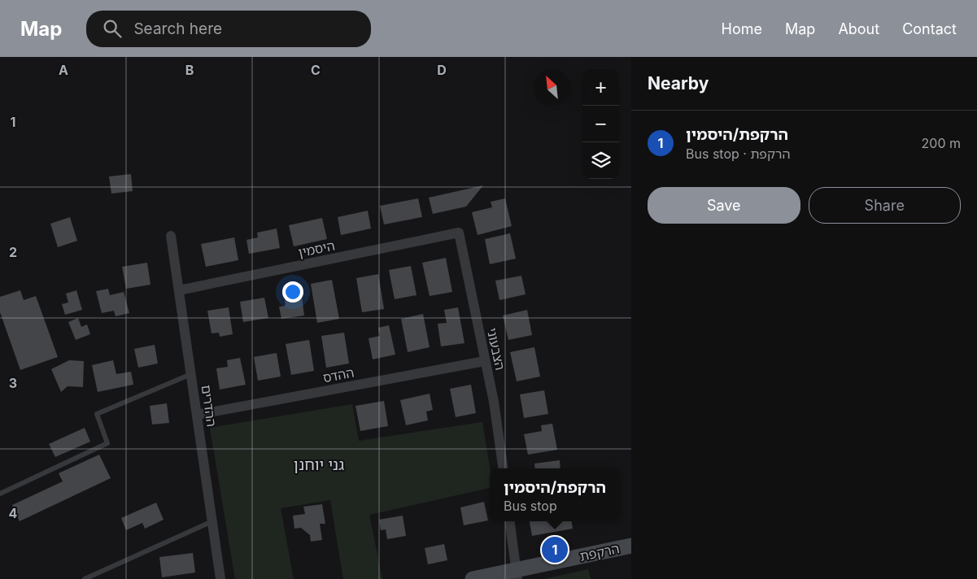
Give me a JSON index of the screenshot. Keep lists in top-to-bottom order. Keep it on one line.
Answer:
{"streets":{"main road":["הרקפת"],"street":["היסמין","הצבעוני","ההדס","ההדרים"]},"crossings":[["היסמין","הצבעוני"],["היסמין","ההדרים"],["הצבעוני","ההדס"],["ההדס","ההדרים"]],"districts":["גני יוחנן"],"north":"top left","page":{"header":"Map","search":"Search here","nav":["Home","Map","About","Contact"],"heading":"Nearby","map_buttons":["+","−"],"list":[{"mark":"1","name":"הרקפת/היסמין","note":"Bus stop · הרקפת","value":"200 m"}],"buttons":["Save","Share"],"popup":["הרקפת/היסמין","Bus stop"],"pins":"1"},"grid":{"columns":["A","B","C","D"],"rows":["1","2","3","4"]}}
